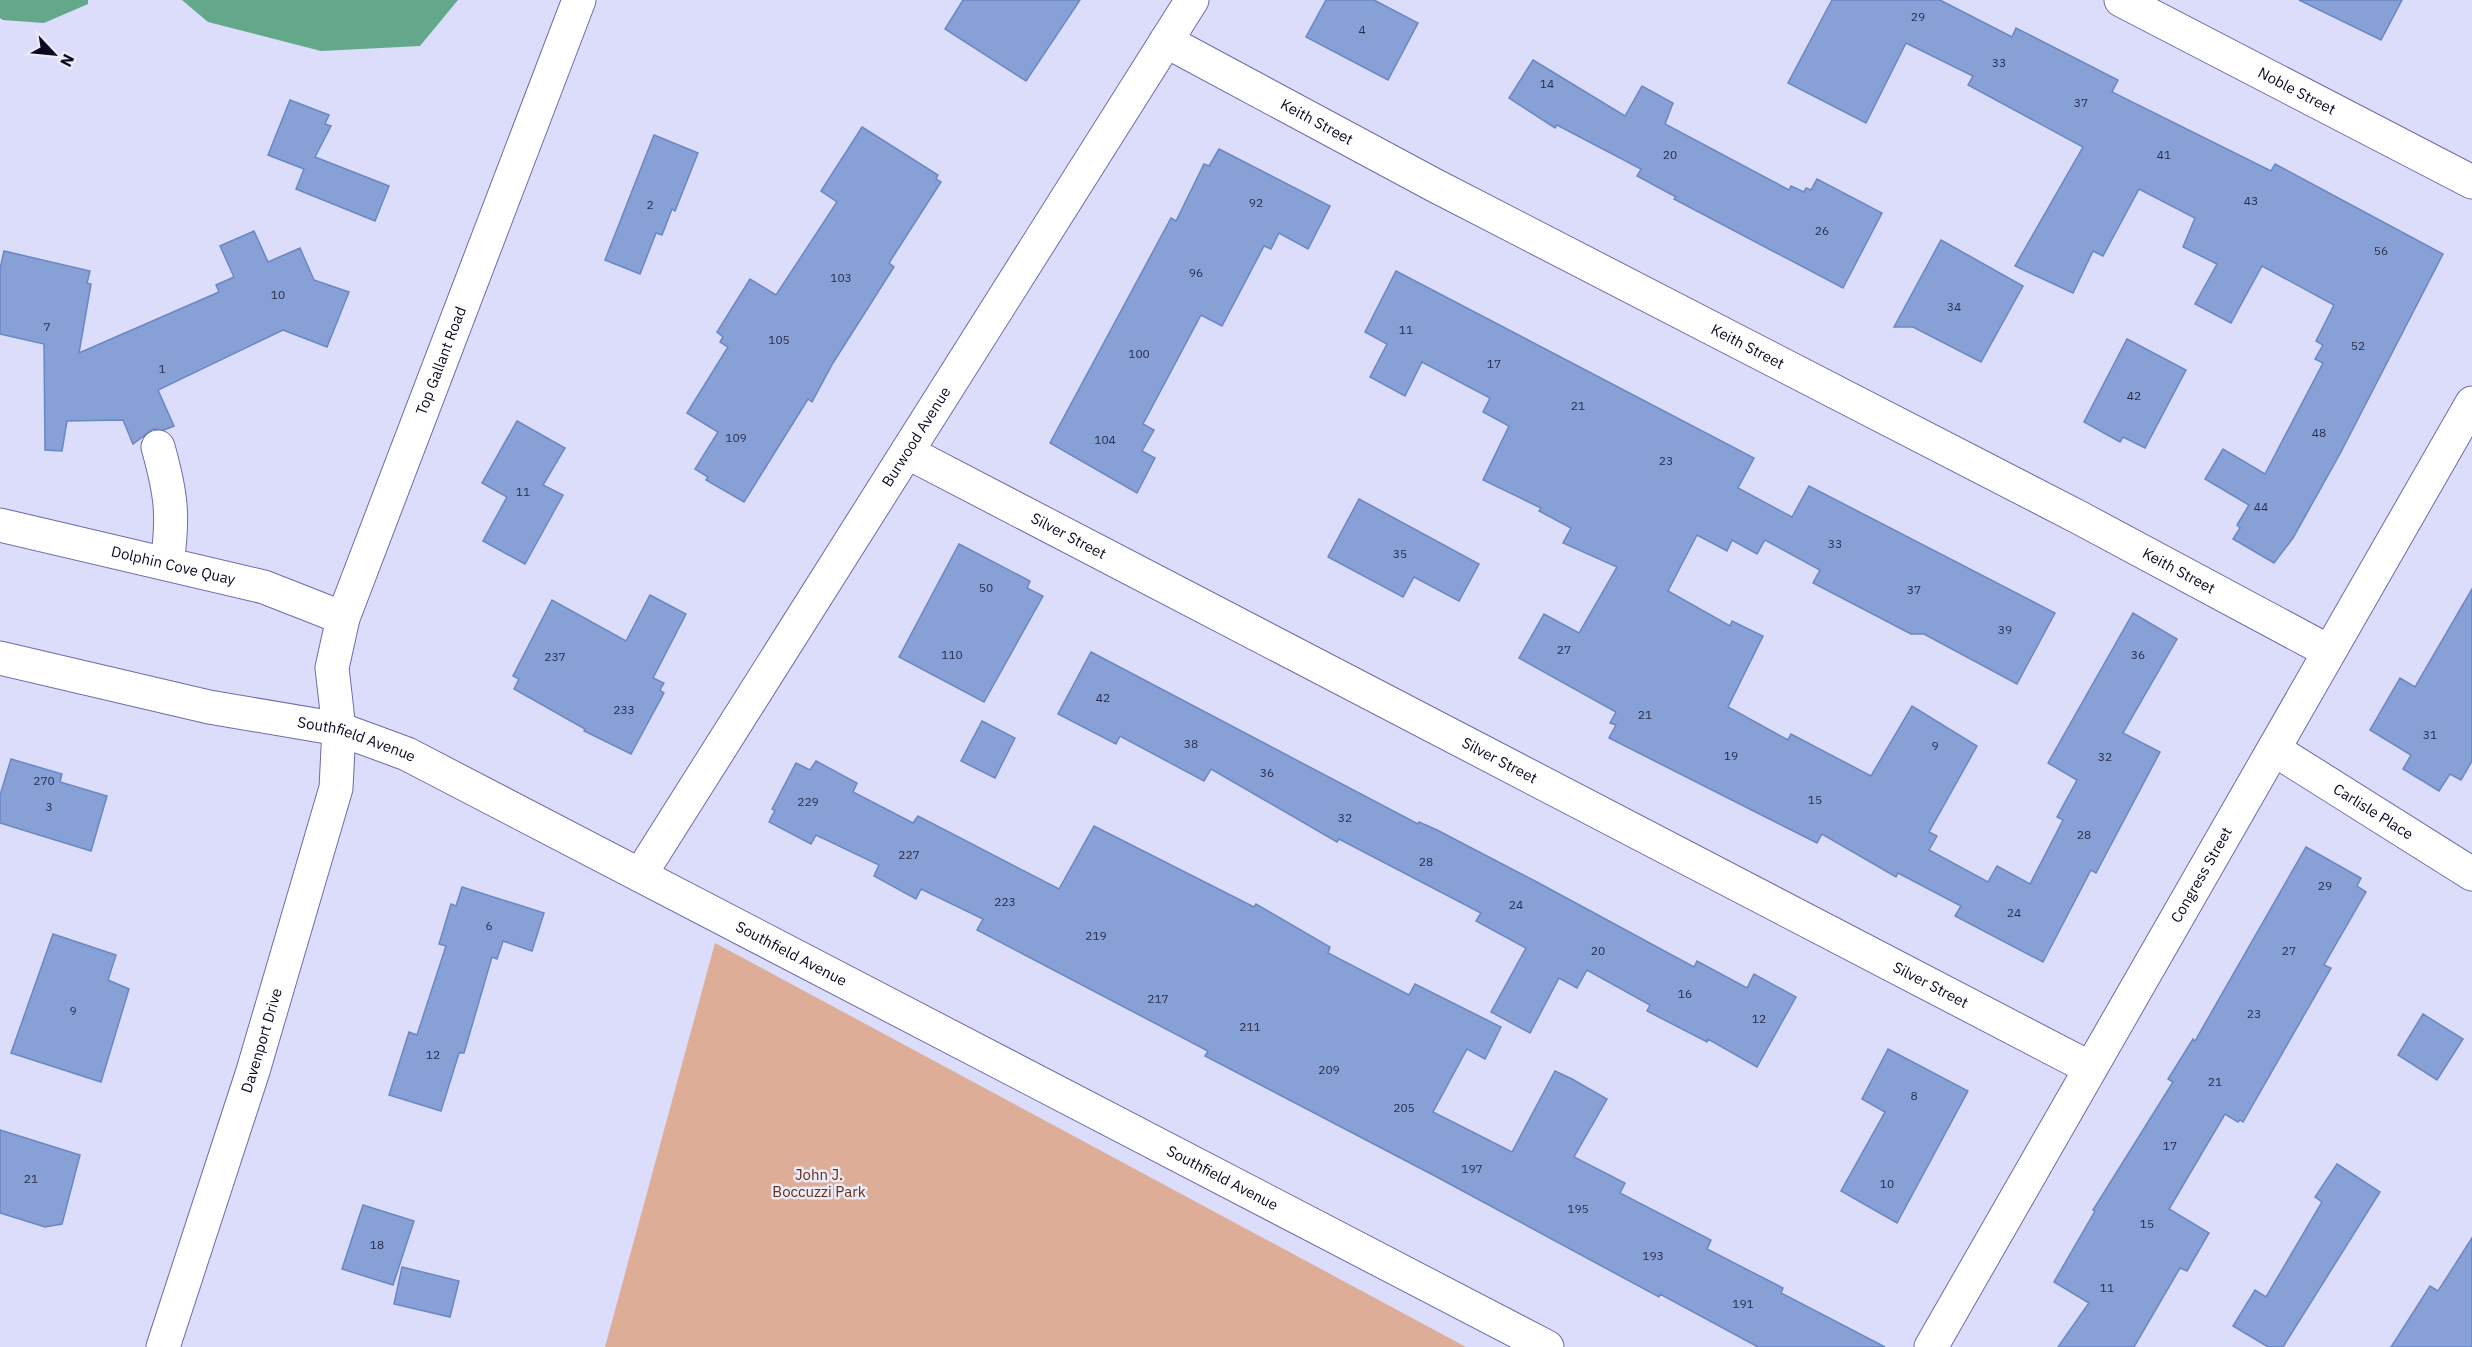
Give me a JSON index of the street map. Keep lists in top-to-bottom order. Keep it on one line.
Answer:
{"streets":{"street":["Noble Street","Keith Street","Top Gallant Road","Burwood Avenue","Silver Street","Dolphin Cove Quay","Southfield Avenue","Carlisle Place","Congress Street","Davenport Drive"]},"crossings":[["Keith Street","Burwood Avenue"],["Keith Street","Congress Street"],["Top Gallant Road","Dolphin Cove Quay"],["Top Gallant Road","Southfield Avenue"],["Top Gallant Road","Davenport Drive"],["Burwood Avenue","Silver Street"],["Burwood Avenue","Southfield Avenue"],["Silver Street","Congress Street"],["Southfield Avenue","Davenport Drive"],["Carlisle Place","Congress Street"]],"parks":["John J. Boccuzzi Park"],"house_numbers":["29","4","33","14","37","20","41","43","92","2","26","56","96","103","10","34","7","11","105","52","100","17","1","42","21","48","109","104","23","11","44","33","35","50","37","39","27","110","36","237","42","233","21","31","38","9","19","32","36","270","15","229","3","32","28","227","28","29","223","24","24","6","219","20","27","16","217","9","23","12","211","12","209","21","8","205","17","197","21","10","195","15","18","193","11","191"],"north":"bottom right"}
